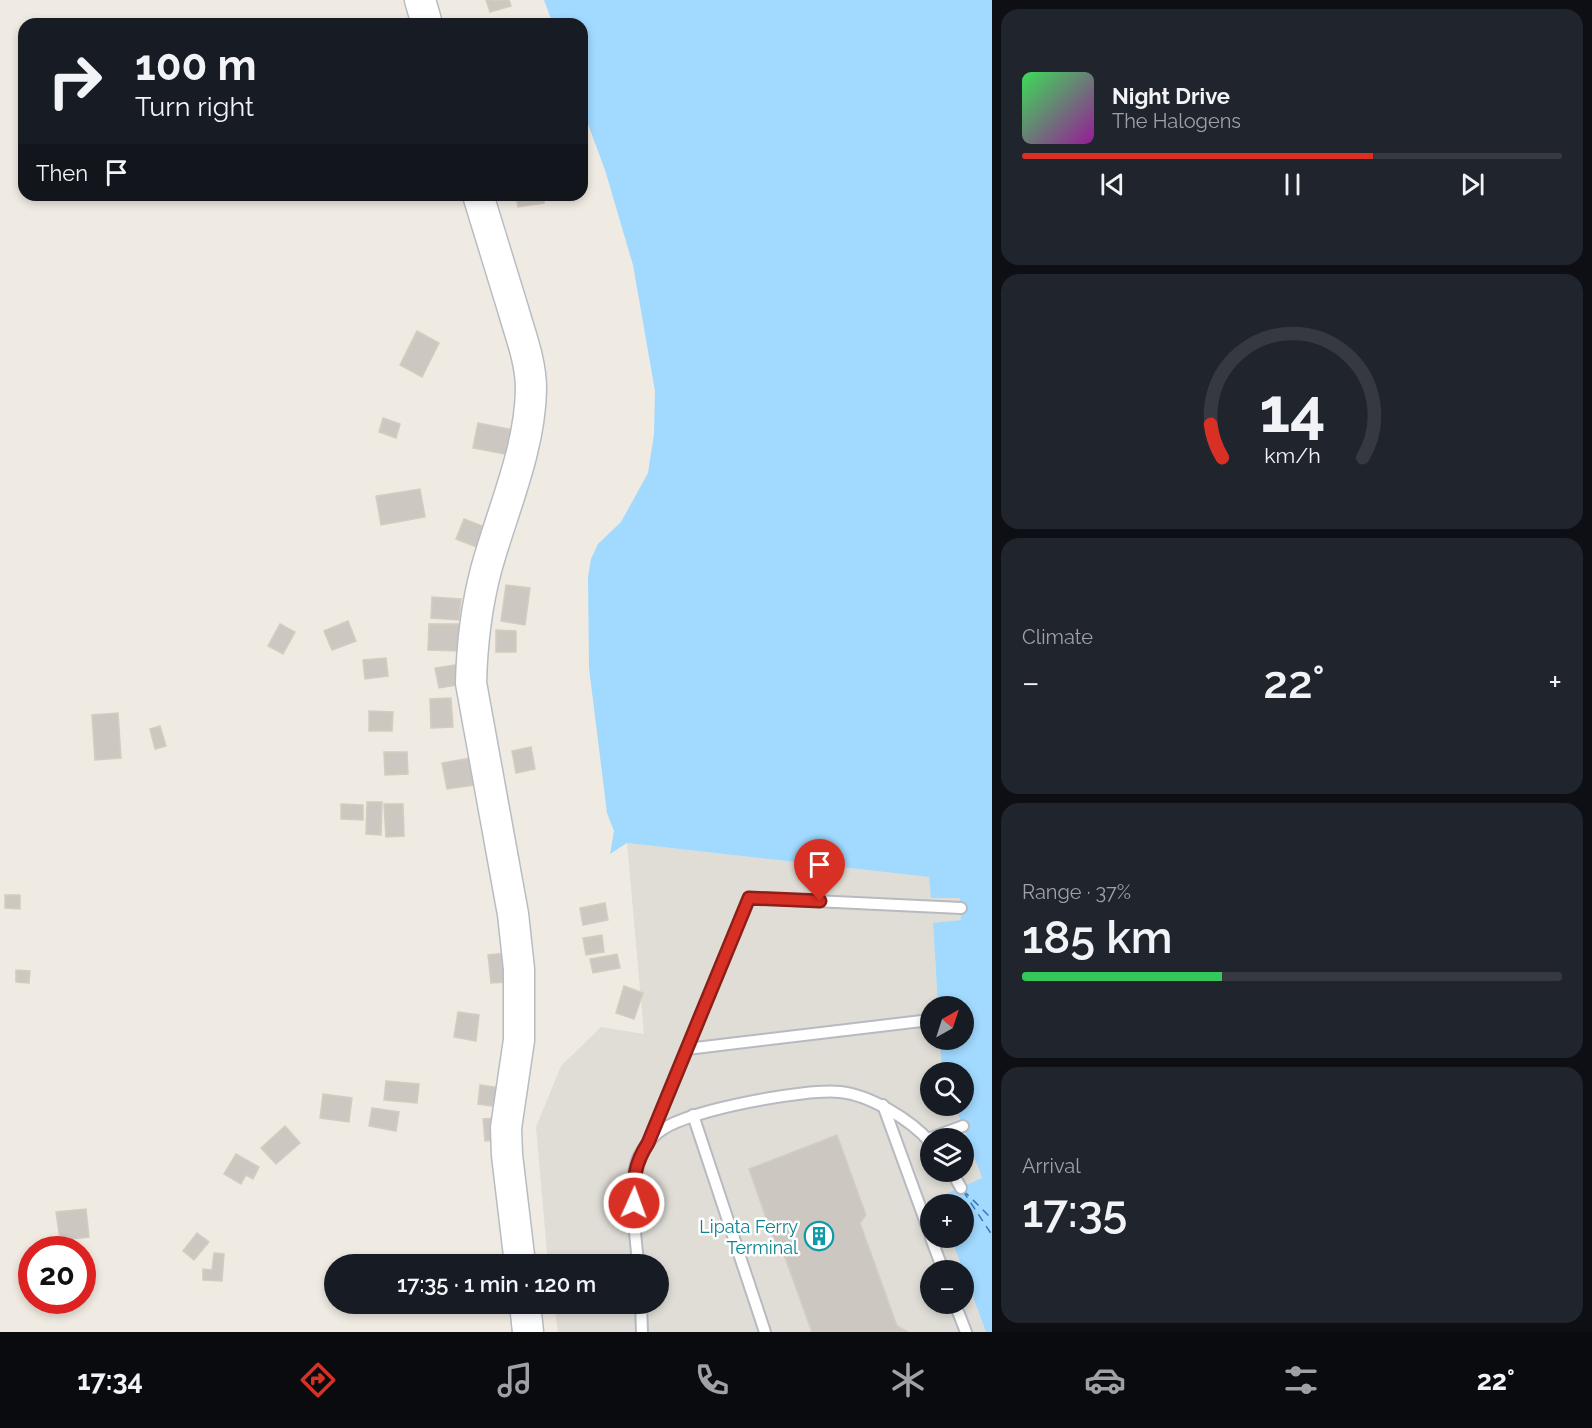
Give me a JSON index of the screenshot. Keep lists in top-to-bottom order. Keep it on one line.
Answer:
{"places":{"building":["Lipata Ferry Terminal"]},"north":"top right","page":{"turn":["100 m","Turn right"],"song":["Night Drive","The Halogens"],"then":"Then","tile":["Climate",["Range · 37%","185 km"],["Arrival","17:35"]],"heat":["−","22°","+"],"map_buttons":["+","−"],"limit":"20","trip":"17:35 · 1 min · 120 m","tabs":["17:34","22°"],"gauge":["14","km/h"]}}
